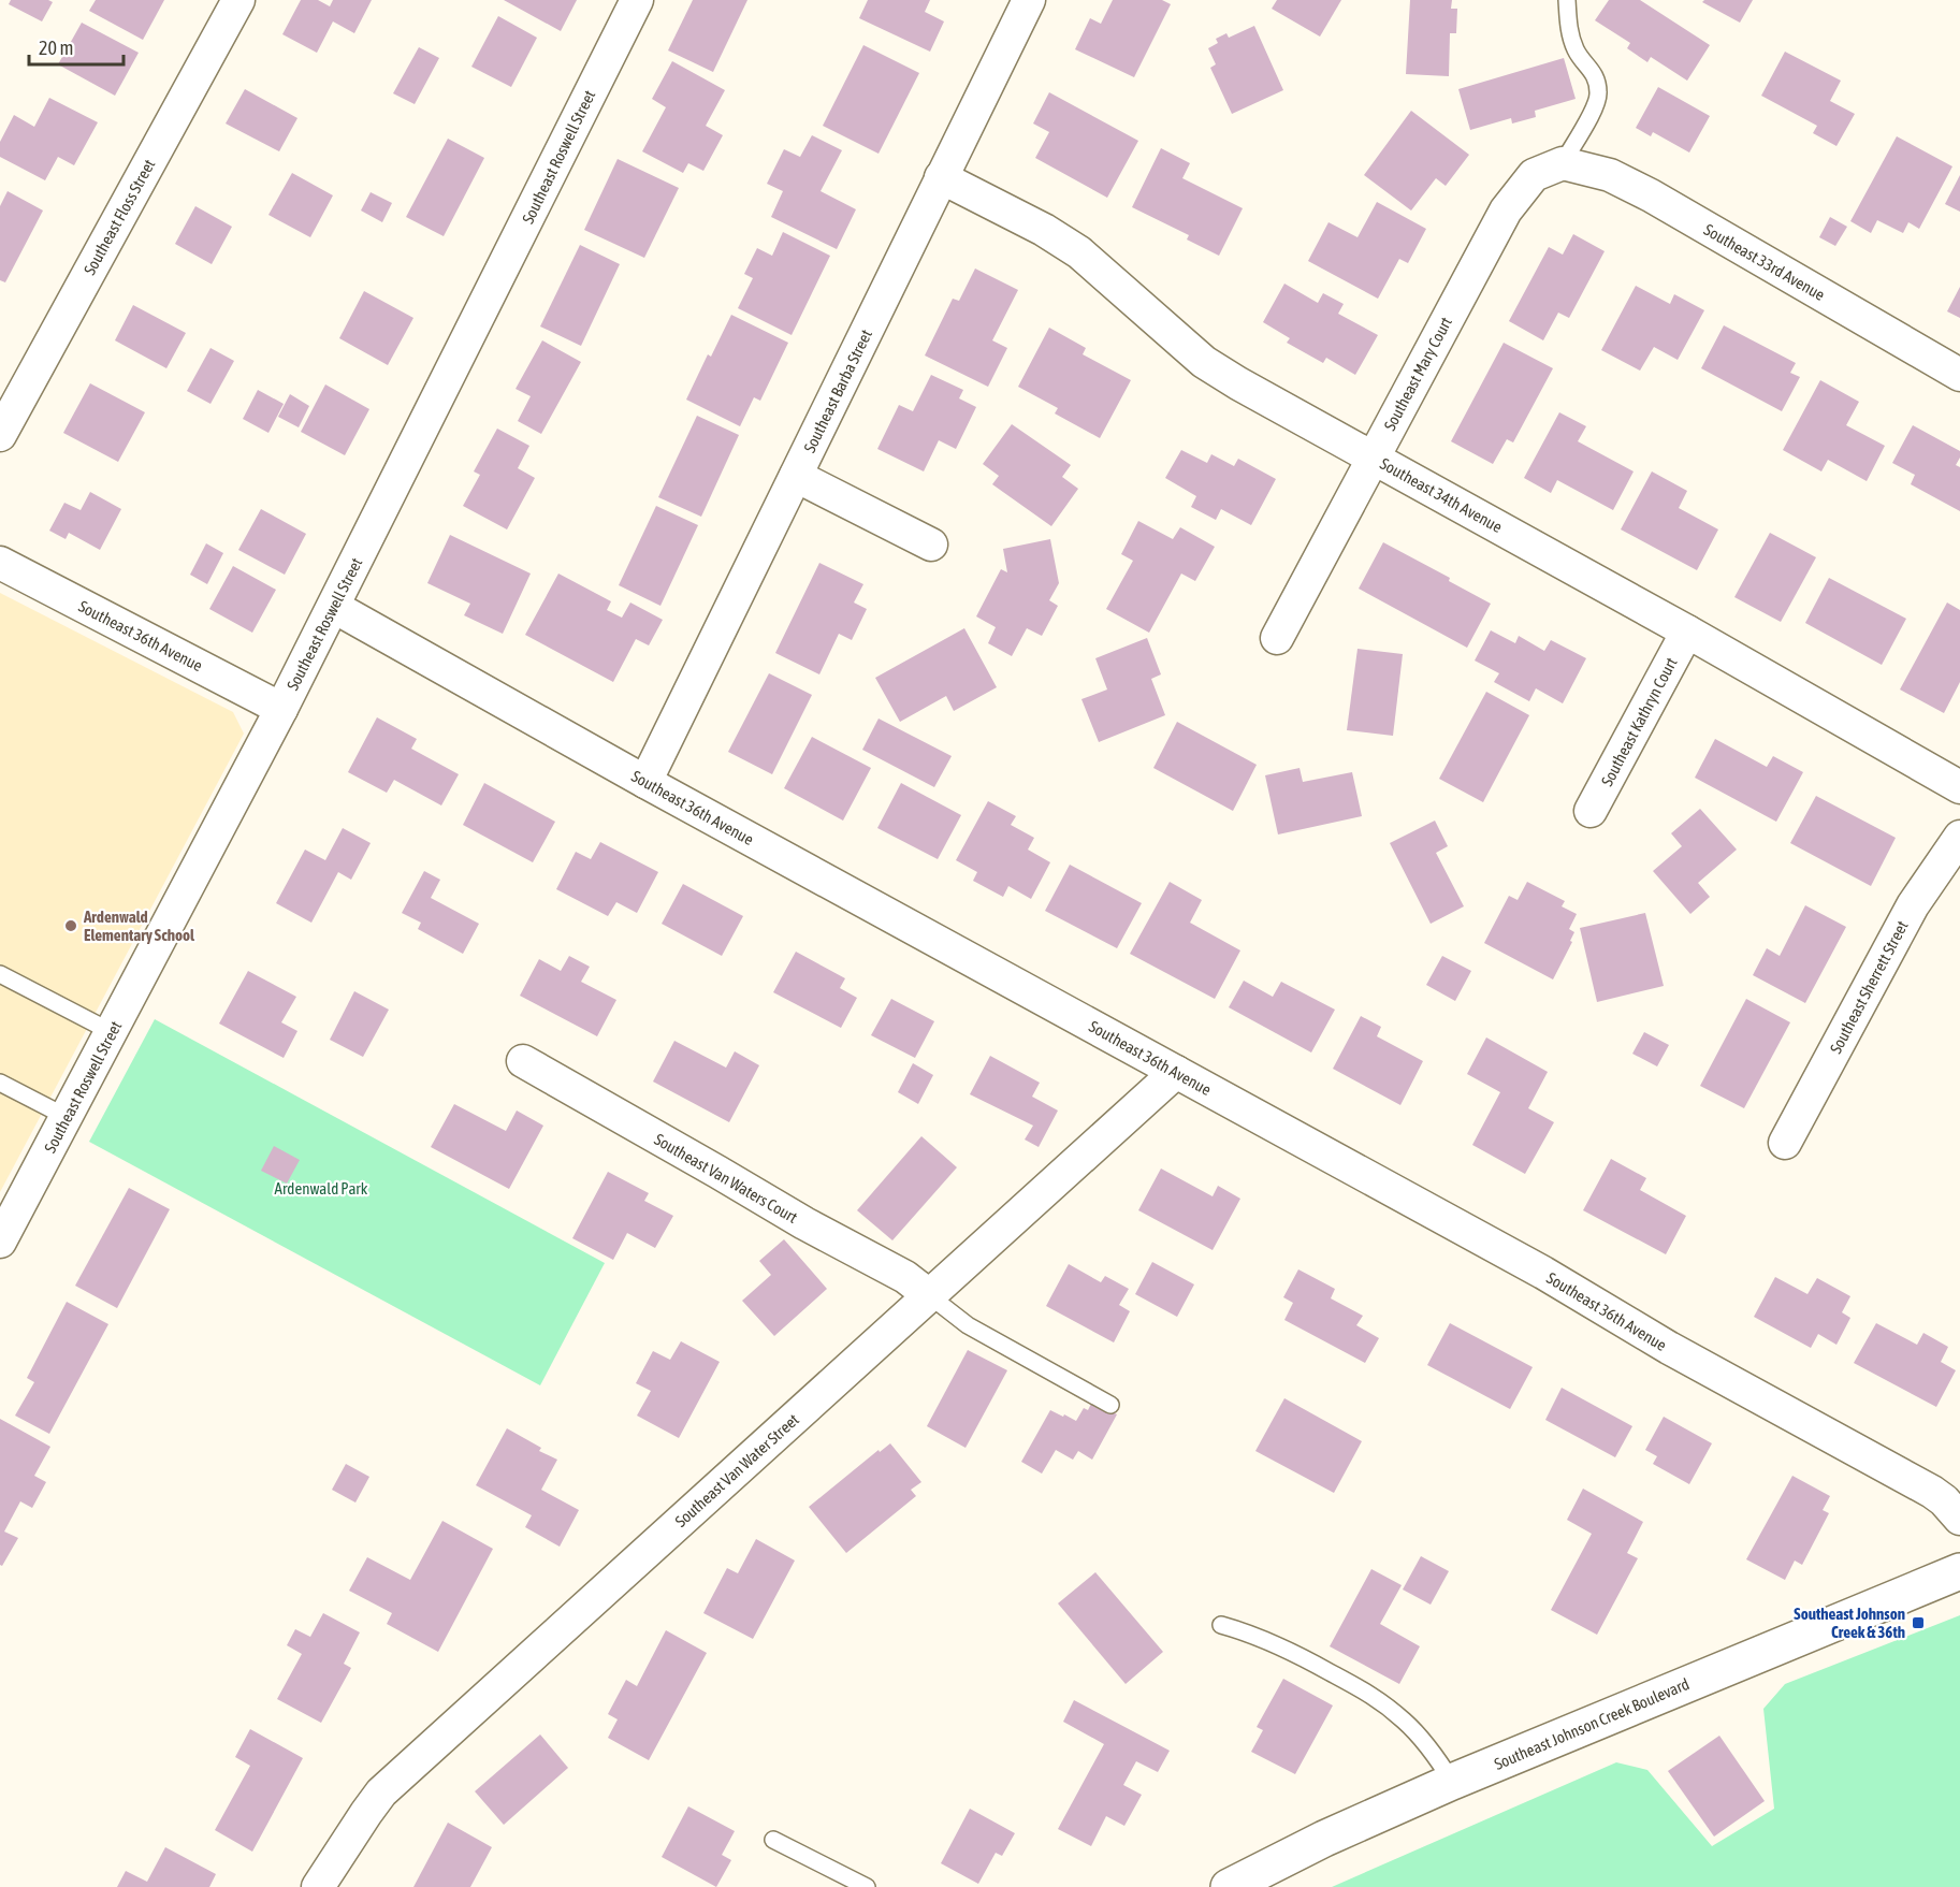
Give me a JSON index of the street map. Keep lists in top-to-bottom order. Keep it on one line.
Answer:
{"streets":{"main road":["Southeast Johnson Creek Boulevard"],"street":["Southeast Roswell Street","Southeast Floss Street","Southeast 33rd Avenue","Southeast Mary Court","Southeast Barba Street","Southeast 34th Avenue","Southeast 36th Avenue","Southeast Kathryn Court","Southeast Sherrett Street","Southeast Van Waters Court","Southeast Van Water Street"]},"crossings":[["Southeast Roswell Street","Southeast 36th Avenue"],["Southeast 33rd Avenue","Southeast Mary Court"],["Southeast Mary Court","Southeast 34th Avenue"],["Southeast Barba Street","Southeast 34th Avenue"],["Southeast Barba Street","Southeast 36th Avenue"],["Southeast 34th Avenue","Southeast Kathryn Court"],["Southeast 36th Avenue","Southeast Van Water Street"],["Southeast Van Waters Court","Southeast Van Water Street"]],"parks":["Ardenwald Park"],"places":{"other":["Ardenwald Elementary School"],"transit":["Southeast Johnson Creek & 36th"]},"scale_bar":"20 m"}
